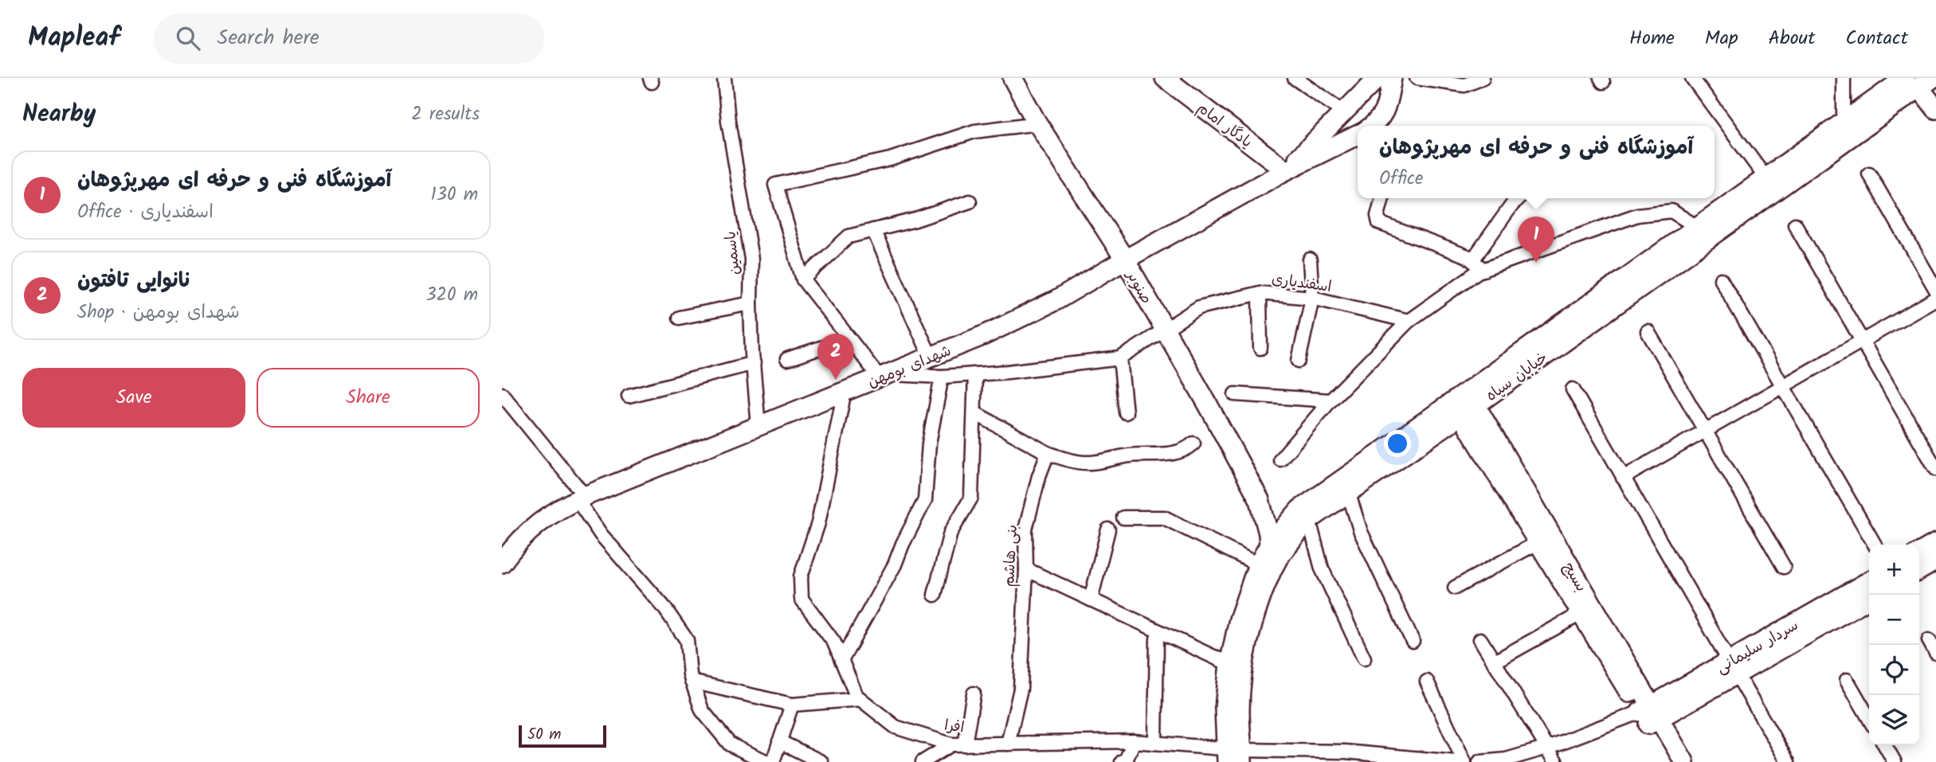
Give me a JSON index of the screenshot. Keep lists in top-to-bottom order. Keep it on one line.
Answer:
{"streets":{"street":["یادگار امام","یاسمین","اسفندیاری","صنوبر","شهدای بومهن","خیابان سپاه","بنی هاشم","بسیج","سردار سلیمانی","افرا"]},"crossings":[["یادگار امام","شهدای بومهن"],["یاسمین","شهدای بومهن"],["اسفندیاری","صنوبر"],["اسفندیاری","شهدای بومهن"],["صنوبر","شهدای بومهن"],["صنوبر","خیابان سپاه"],["خیابان سپاه","بسیج"],["خیابان سپاه","افرا"],["بنی هاشم","افرا"],["بسیج","سردار سلیمانی"]],"scale_bar":"50 m","page":{"header":"Mapleaf","search":"Search here","nav":["Home","Map","About","Contact"],"heading":["Nearby","2 results"],"popup":["آموزشگاه فنی و حرفه ای مهرپژوهان","Office"],"list":[{"mark":"1","name":"آموزشگاه فنی و حرفه ای مهرپژوهان","note":"Office · اسفندیاری","value":"130 m"},{"mark":"2","name":"نانوایی تافتون","note":"Shop · شهدای بومهن","value":"320 m"}],"pins":["1","2"],"buttons":["Save","Share"],"map_buttons":["+","−"],"scale":"50 m"}}
